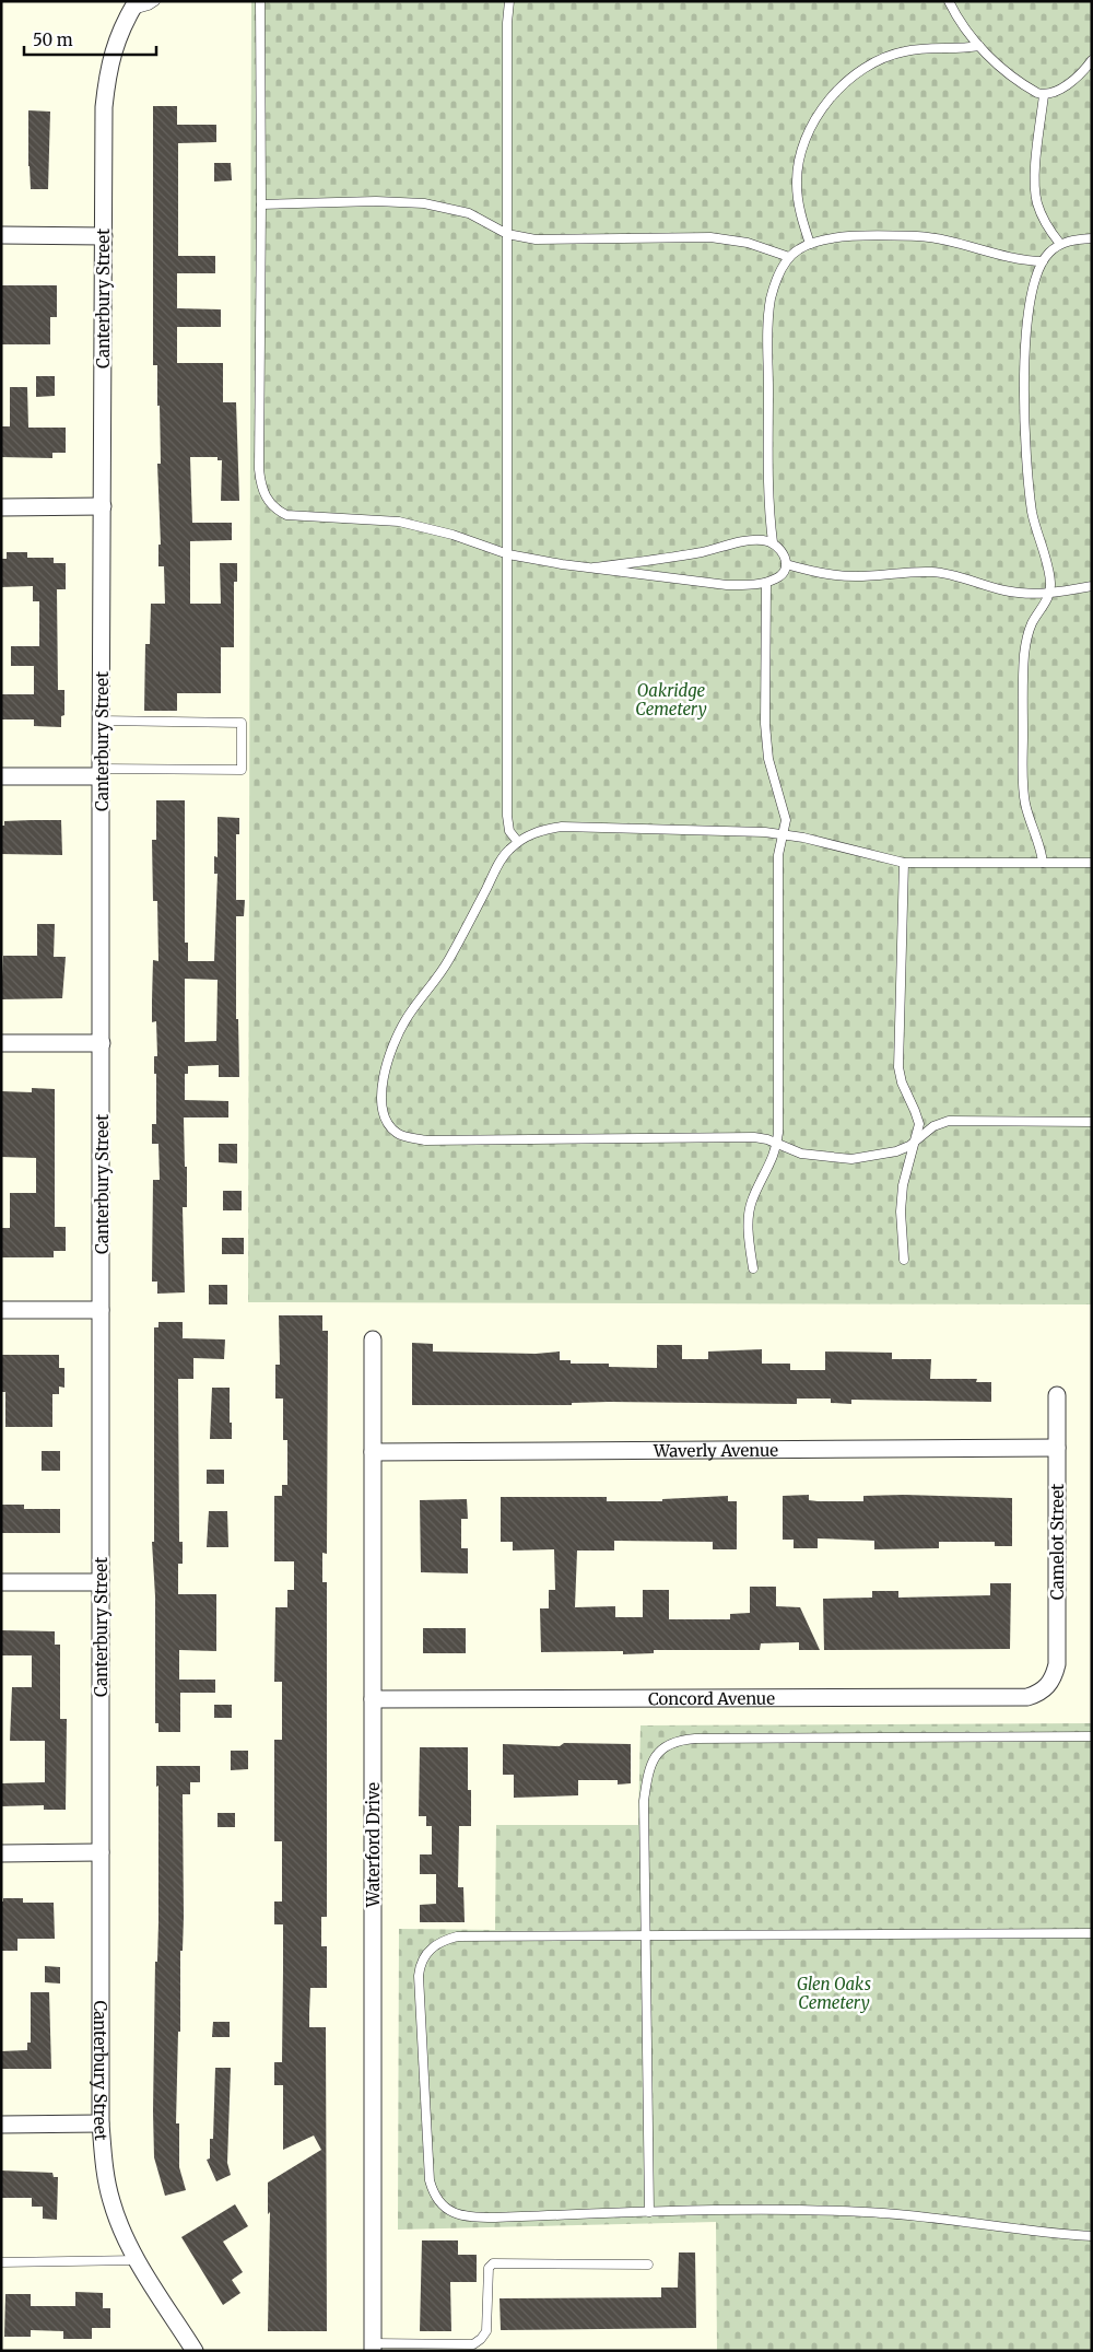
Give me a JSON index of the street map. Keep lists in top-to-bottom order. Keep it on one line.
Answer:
{"streets":{"street":["Canterbury Street","Waverly Avenue","Camelot Street","Concord Avenue","Waterford Drive"]},"crossings":[["Waverly Avenue","Camelot Street"],["Waverly Avenue","Waterford Drive"],["Camelot Street","Concord Avenue"],["Concord Avenue","Waterford Drive"]],"parks":["Oakridge Cemetery","Glen Oaks Cemetery"],"scale_bar":"50 m"}
